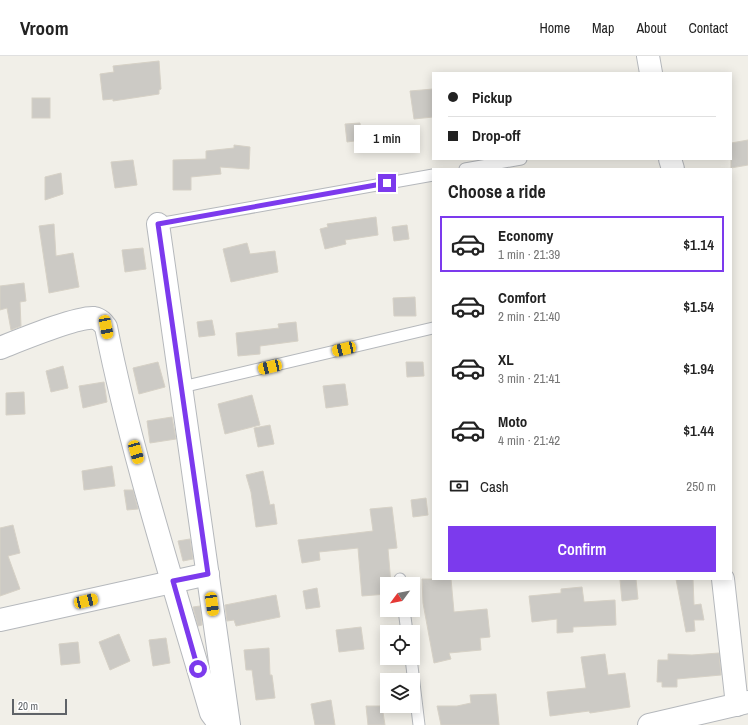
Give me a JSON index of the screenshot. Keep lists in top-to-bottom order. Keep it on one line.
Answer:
{"scale_bar":"20 m","north":"bottom left","page":{"header":"Vroom","nav":["Home","Map","About","Contact"],"banner":["Pickup","Drop-off"],"bubble":"1 min","heading":"Choose a ride","list":[{"name":"Economy","note":"1 min · 21:39","value":"$1.14"},{"name":"Comfort","note":"2 min · 21:40","value":"$1.54"},{"name":"XL","note":"3 min · 21:41","value":"$1.94"},{"name":"Moto","note":"4 min · 21:42","value":"$1.44"}],"pay":["Cash","250 m"],"buttons":"Confirm","scale":"20 m"}}
